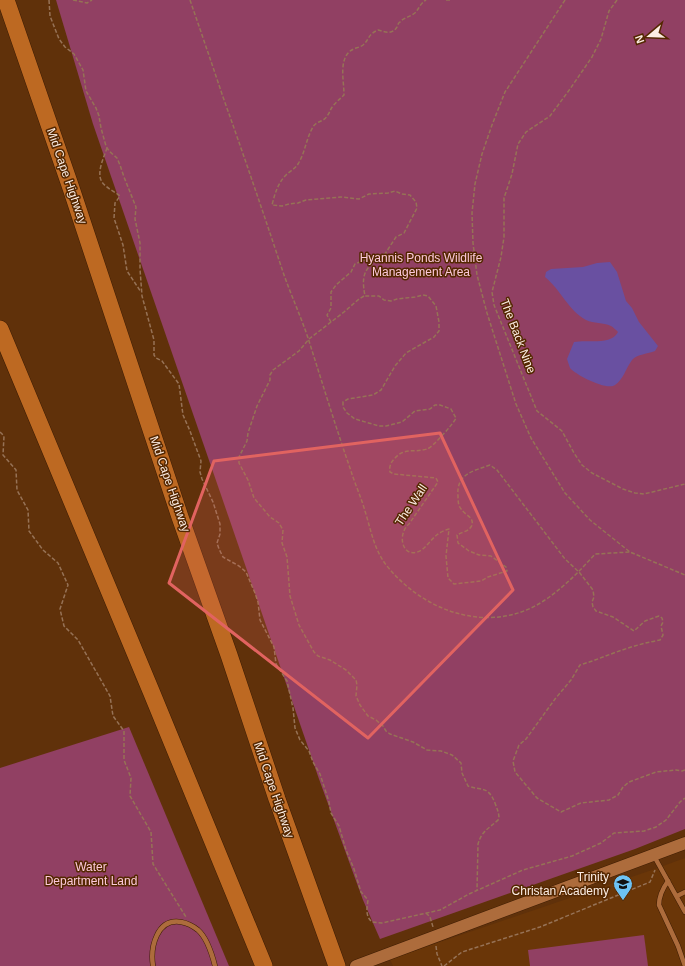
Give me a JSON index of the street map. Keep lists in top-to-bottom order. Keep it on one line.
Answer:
{"streets":{"highway":["Mid Cape Highway"],"path":["The Back Nine","The Wall"]},"parks":["Hyannis Ponds Wildlife Management Area","Water Department Land"],"places":{"school or university":["Trinity Christan Academy"]},"north":"left"}
